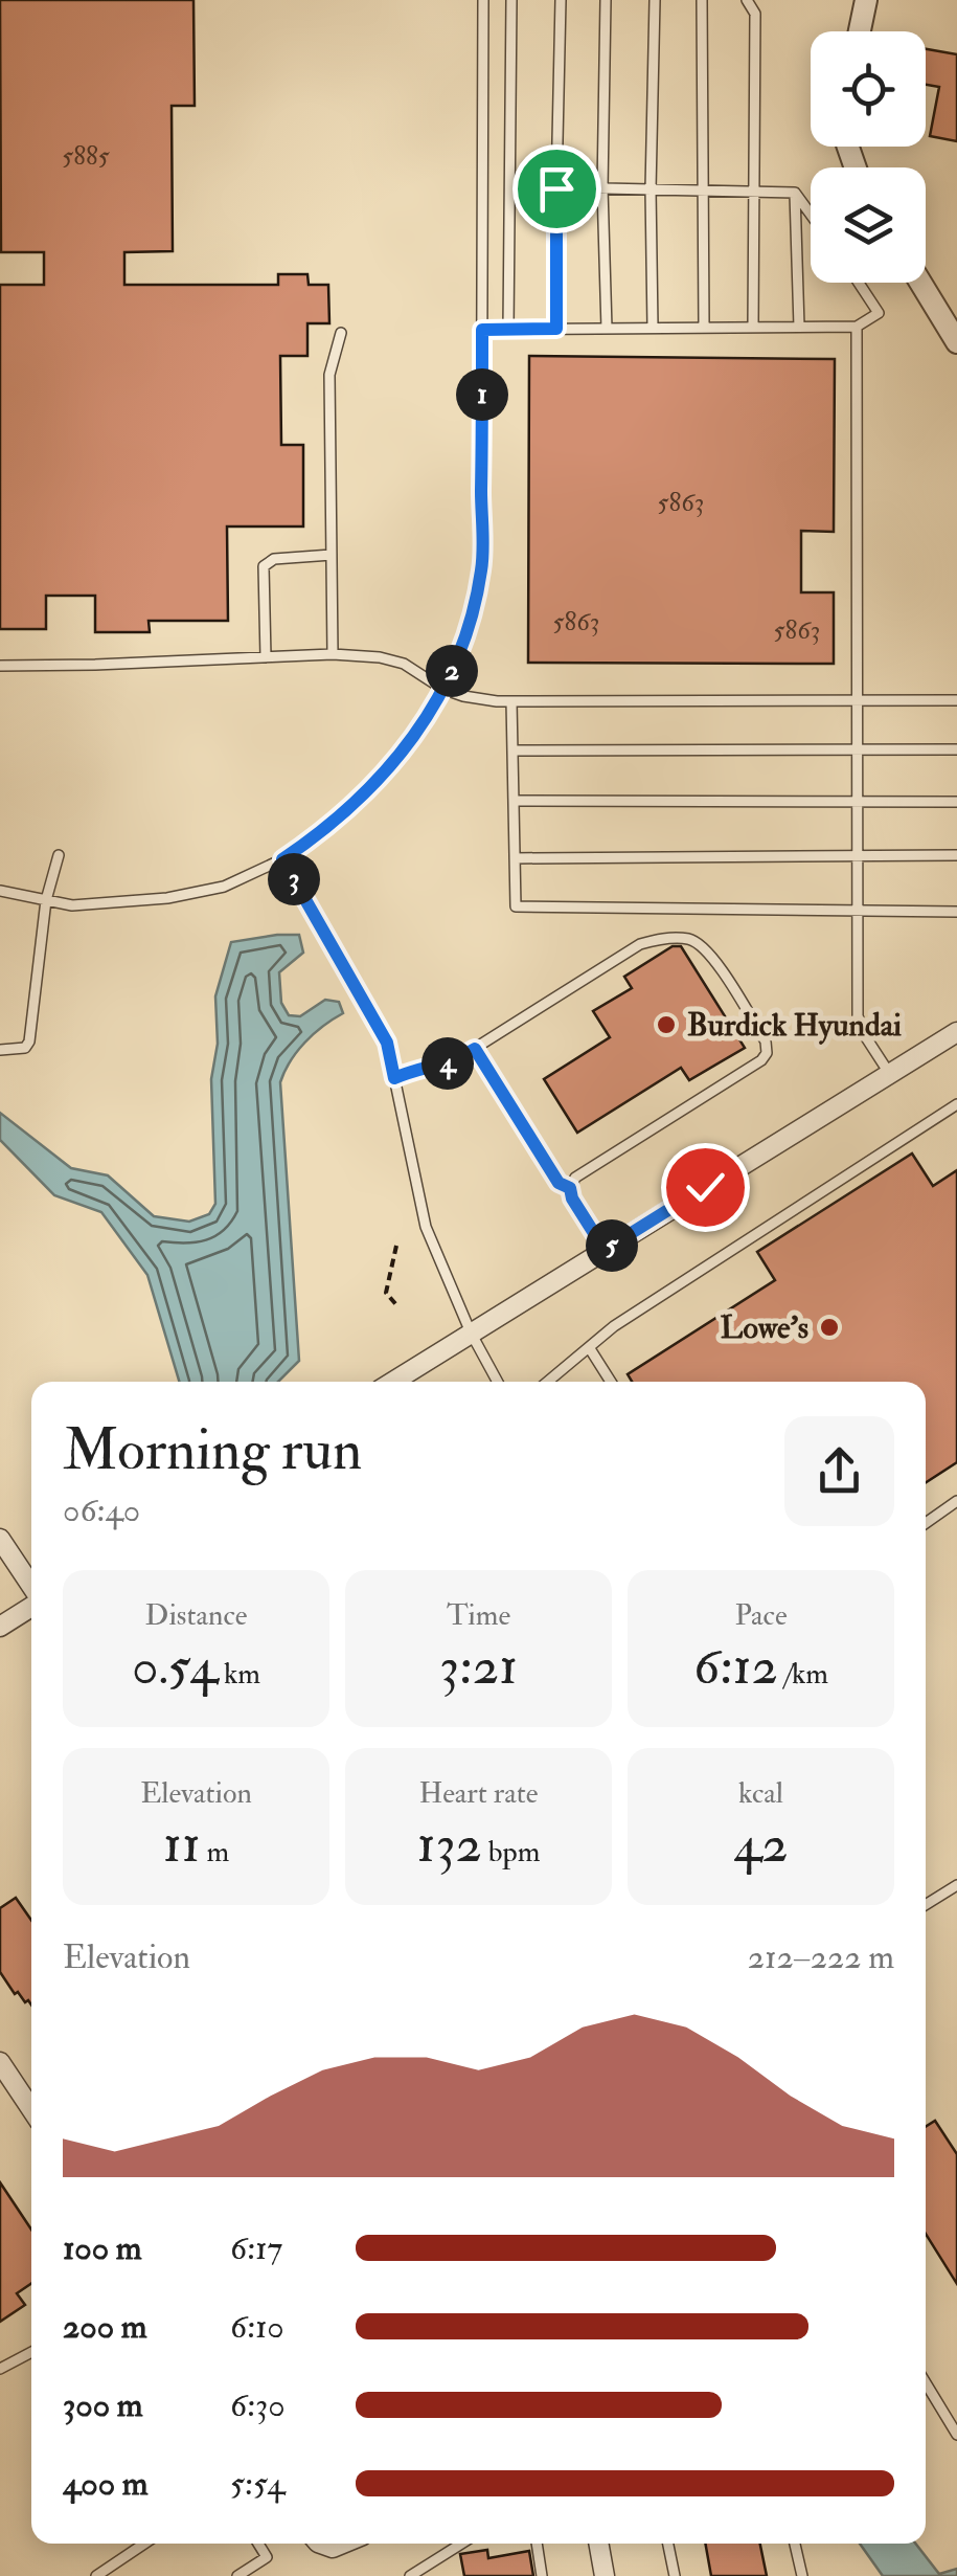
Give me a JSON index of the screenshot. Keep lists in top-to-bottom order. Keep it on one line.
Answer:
{"places":["Burdick Hyundai","Lowe's"],"house_numbers":["5885","5863","5863","5863"],"page":{"pins":["1","2","3","4","5"],"heading":["Morning run","06:40"],"stats":[["Distance","0.54 km"],["Time","3:21"],["Pace","6:12 /km"],["Elevation","11 m"],["Heart rate","132 bpm"],["kcal","42"]],"chart":["Elevation","212–222 m"],"list":[{"name":"100 m","note":"6:17"},{"name":"200 m","note":"6:10"},{"name":"300 m","note":"6:30"},{"name":"400 m","note":"5:54"}]}}
